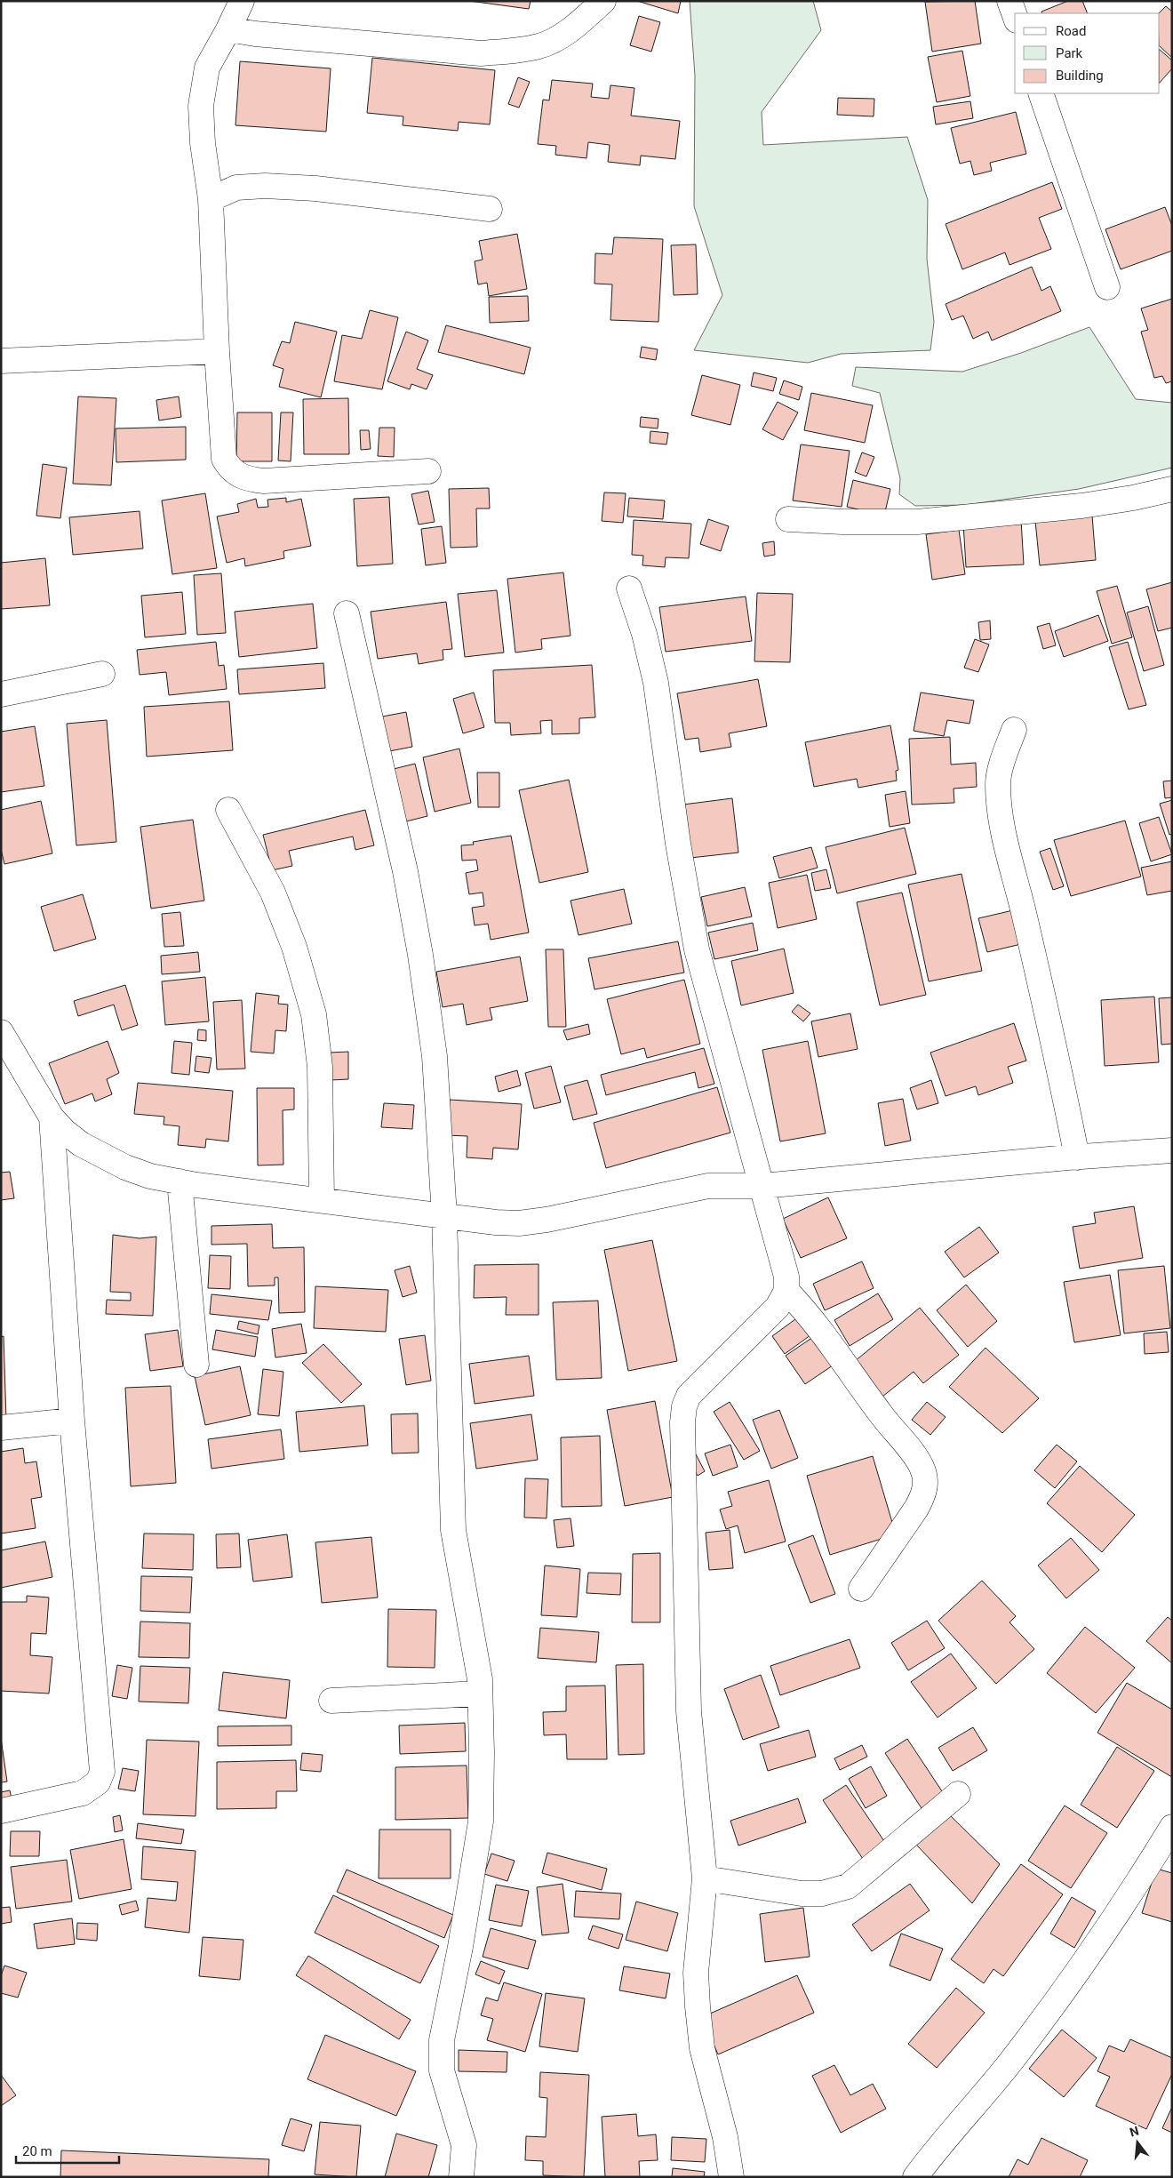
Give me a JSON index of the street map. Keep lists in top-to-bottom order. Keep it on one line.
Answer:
{"legend":["Road","Park","Building"],"scale_bar":"20 m","north":"top"}
